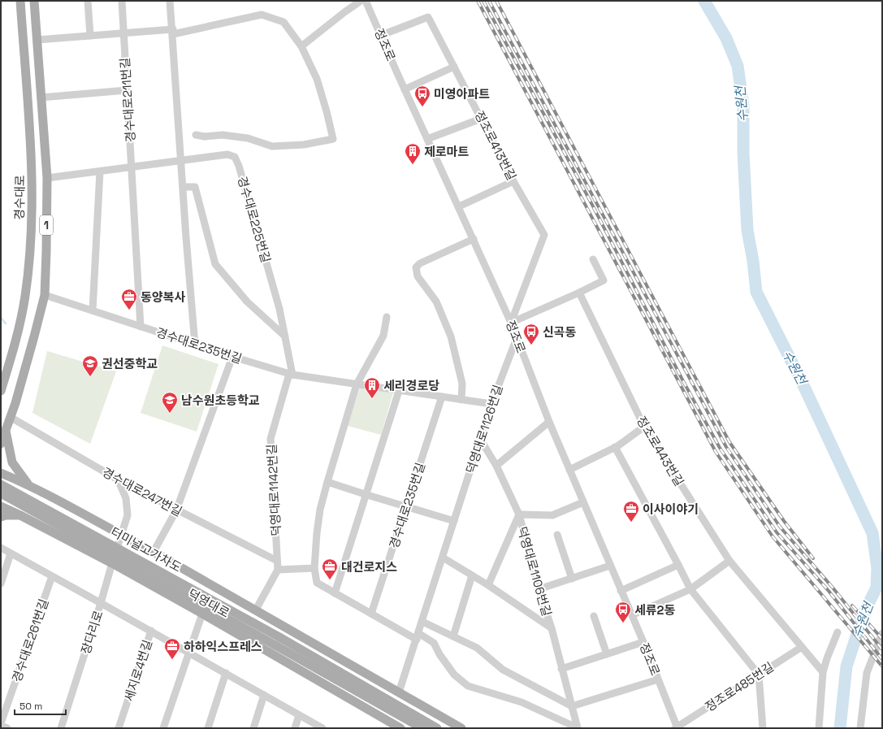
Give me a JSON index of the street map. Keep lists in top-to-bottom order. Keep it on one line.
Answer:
{"streets":{"main road":["경수대로","1","터미널고가차도","덕영대로"],"street":["정조로","경수대로211번길","정조로413번길","경수대로225번길","경수대로235번길","덕영대로1126번길","정조로443번길","덕영대로1142번길","경수대로247번길","덕영대로1106번길","장다리로","경수대로261번길","세지로4번길","정조로485번길"]},"crossings":[["정조로","정조로413번길"],["정조로","덕영대로1126번길"],["정조로","정조로485번길"],["경수대로211번길","경수대로225번길"],["경수대로225번길","1"],["경수대로225번길","경수대로235번길"],["경수대로225번길","덕영대로1142번길"],["1","경수대로235번길"],["1","경수대로247번길"],["경수대로235번길","덕영대로1126번길"],["경수대로235번길","덕영대로1142번길"],["덕영대로1126번길","덕영대로1106번길"],["덕영대로1126번길","덕영대로"],["정조로443번길","정조로485번길"],["덕영대로1142번길","경수대로247번길"],["덕영대로","장다리로"],["장다리로","세지로4번길"]],"water":["수원천"],"places":{"bus stop":["미영아파트","신곡동","세류2동"],"building":["제로마트","세리경로당"],"office":["동양복사","이사이야기","대건로지스","하하익스프레스"],"school or university":["권선중학교","남수원초등학교"]},"scale_bar":"50 m"}
